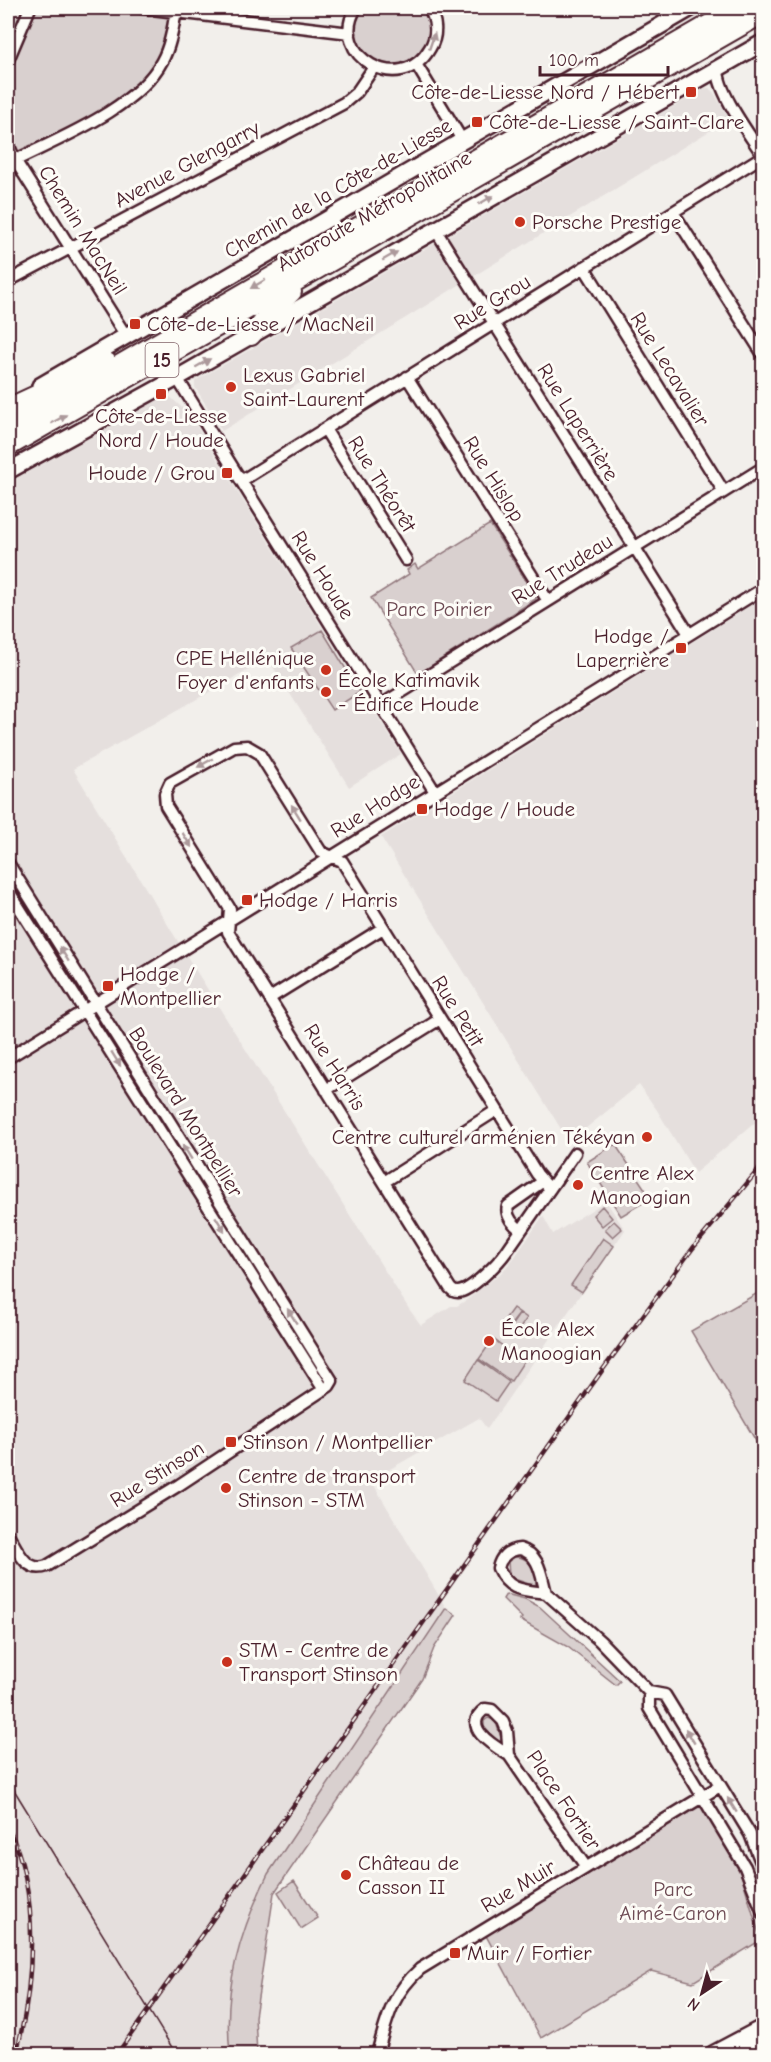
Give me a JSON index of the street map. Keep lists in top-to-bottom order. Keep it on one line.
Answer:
{"streets":{"highway":["Autoroute Métropolitaine","15"],"main road":["Chemin de la Côte-de-Liesse"],"street":["Avenue Glengarry","Chemin MacNeil","Rue Grou","Rue Lecavalier","Rue Laperrière","Rue Hislop","Rue Théorêt","Rue Trudeau","Rue Houde","Rue Hodge","Rue Petit","Rue Harris","Boulevard Montpellier","Rue Stinson","Place Fortier","Rue Muir"]},"crossings":[["Avenue Glengarry","Chemin MacNeil"],["Chemin de la Côte-de-Liesse","Chemin MacNeil"],["Rue Grou","Rue Lecavalier"],["Rue Grou","Rue Laperrière"],["Rue Grou","Rue Hislop"],["Rue Grou","Rue Théorêt"],["Rue Grou","Rue Houde"],["Rue Lecavalier","Rue Trudeau"],["Rue Laperrière","Rue Trudeau"],["Rue Laperrière","Rue Hodge"],["Rue Hislop","Rue Trudeau"],["Rue Trudeau","Rue Houde"],["Rue Houde","Rue Hodge"],["Rue Hodge","Rue Petit"],["Rue Hodge","Rue Harris"],["Rue Hodge","Boulevard Montpellier"],["Rue Petit","Rue Harris"],["Boulevard Montpellier","Rue Stinson"],["Place Fortier","Rue Muir"]],"parks":["Parc Poirier","Parc Aimé-Caron"],"places":{"transit":["Côte-de-Liesse Nord / Hébert","Côte-de-Liesse / Saint-Clare","Côte-de-Liesse / MacNeil","Côte-de-Liesse Nord / Houde","Houde / Grou","Hodge / Laperrière","Hodge / Houde","Hodge / Harris","Hodge / Montpellier","Stinson / Montpellier","Muir / Fortier"],"other":["Porsche Prestige","Lexus Gabriel Saint-Laurent","CPE Hellénique Foyer d'enfants","École Katimavik - Édifice Houde","Centre culturel arménien Tékéyan","Centre Alex Manoogian","École Alex Manoogian","Centre de transport Stinson - STM","STM - Centre de Transport Stinson","Château de Casson II"]},"scale_bar":"100 m","north":"bottom left"}
